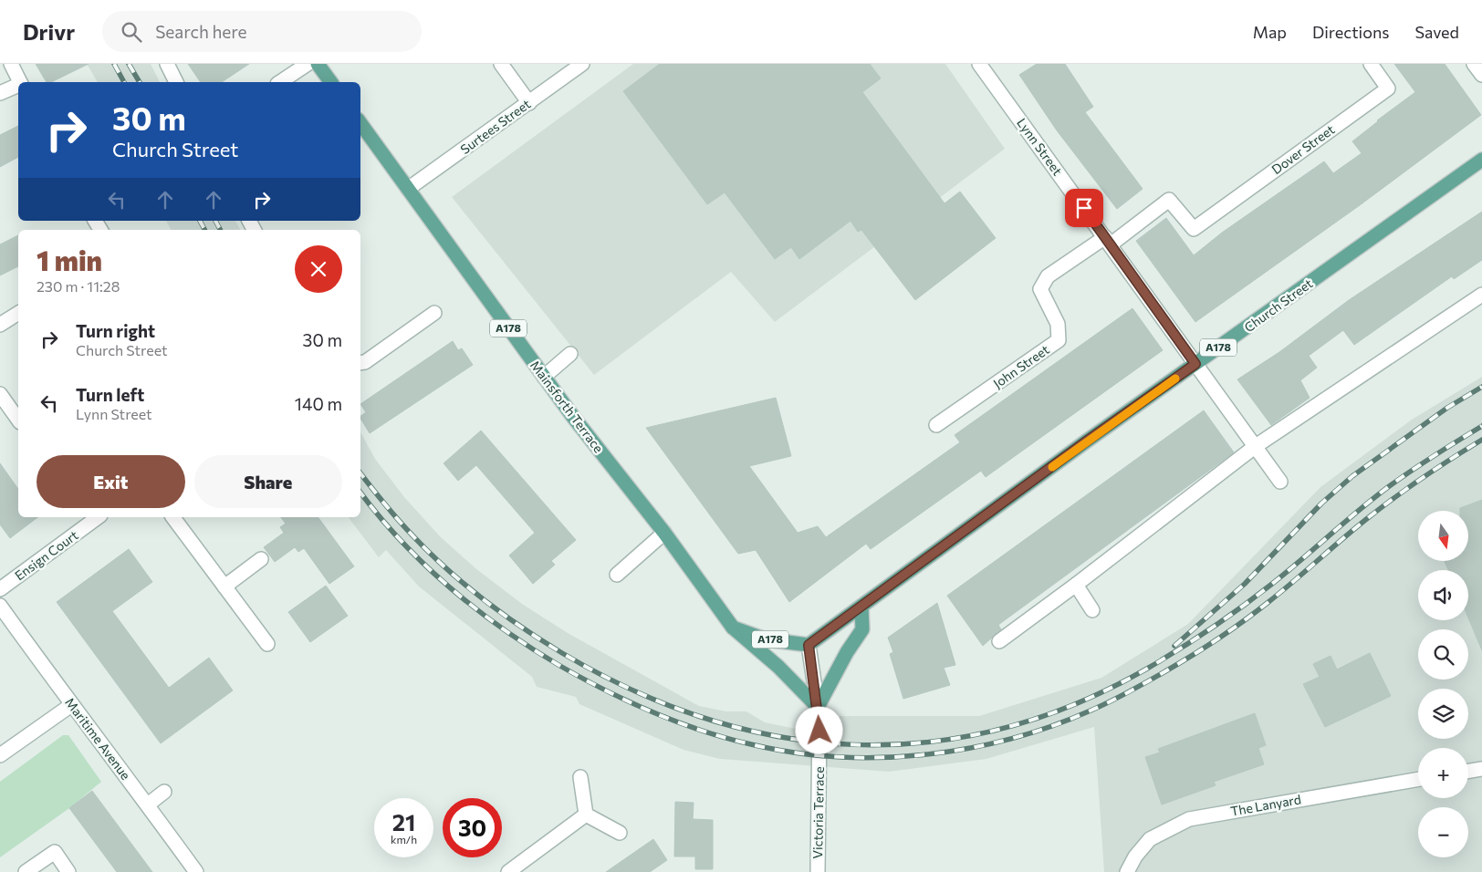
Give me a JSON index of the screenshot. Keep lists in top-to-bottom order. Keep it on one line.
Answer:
{"streets":{"main road":["Church Street","A178","Mainsforth Terrace"],"street":["Surtees Street","Lynn Street","Dover Street","John Street","Ensign Court","Maritime Avenue","The Lanyard","Victoria Terrace"]},"crossings":[["Surtees Street","Mainsforth Terrace"],["Lynn Street","Dover Street"],["Lynn Street","Church Street"],["Lynn Street","John Street"],["Dover Street","John Street"],["Church Street","A178"],["Church Street","Victoria Terrace"],["A178","Mainsforth Terrace"],["A178","Victoria Terrace"],["Mainsforth Terrace","Victoria Terrace"]],"north":"bottom","page":{"header":"Drivr","search":"Search here","nav":["Map","Directions","Saved"],"turn":["30 m","Church Street"],"heading":["1 min","230 m · 11:28"],"list":[{"name":"Turn right","note":"Church Street","value":"30 m"},{"name":"Turn left","note":"Lynn Street","value":"140 m"}],"buttons":["Exit","Share"],"map_buttons":["+","−"],"speed":"21 km/h","limit":"30"}}
